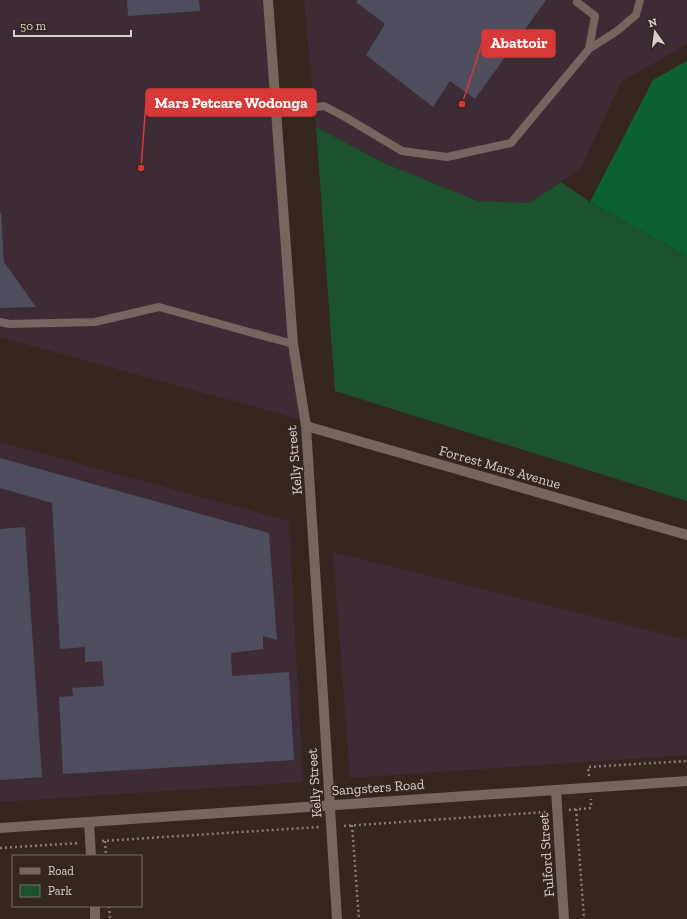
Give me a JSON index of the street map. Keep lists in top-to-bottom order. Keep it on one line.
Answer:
{"streets":{"street":["Kelly Street","Forrest Mars Avenue","Sangsters Road","Fulford Street"]},"crossings":[["Kelly Street","Forrest Mars Avenue"],["Kelly Street","Sangsters Road"],["Sangsters Road","Fulford Street"]],"places":["Abattoir","Mars Petcare Wodonga"],"legend":["Road","Park"],"scale_bar":"50 m","north":"top"}
